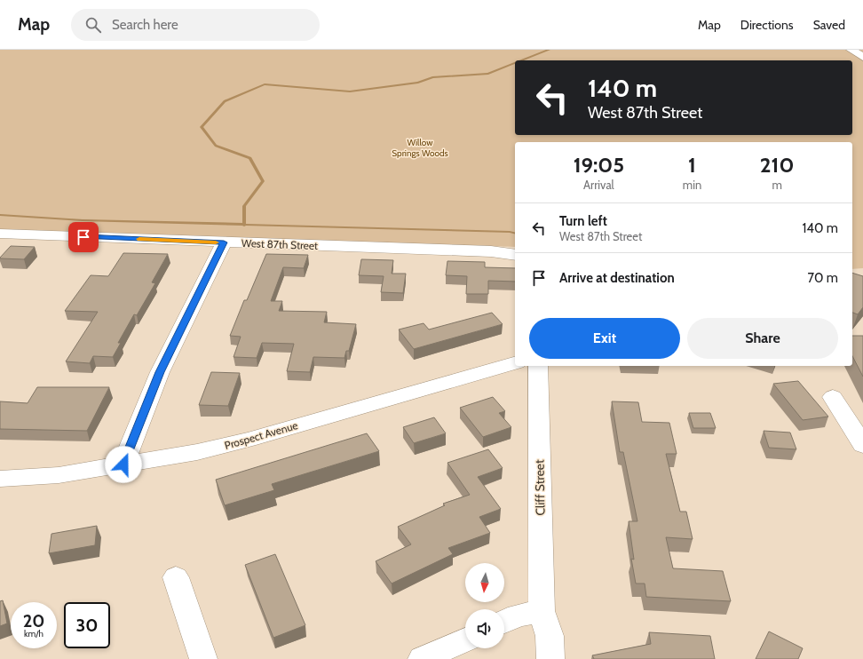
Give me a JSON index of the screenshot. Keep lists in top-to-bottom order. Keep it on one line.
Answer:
{"streets":{"street":["West 87th Street","Prospect Avenue","Cliff Street"]},"parks":["Willow Springs Woods"],"north":"bottom","page":{"header":"Map","search":"Search here","nav":["Map","Directions","Saved"],"turn":["140 m","West 87th Street"],"eta":["19:05","Arrival","1","min","210","m"],"list":[{"name":"Turn left","note":"West 87th Street","value":"140 m"},{"name":"Arrive at destination","value":"70 m"}],"buttons":["Exit","Share"],"speed":"20 km/h","limit":"30"}}
